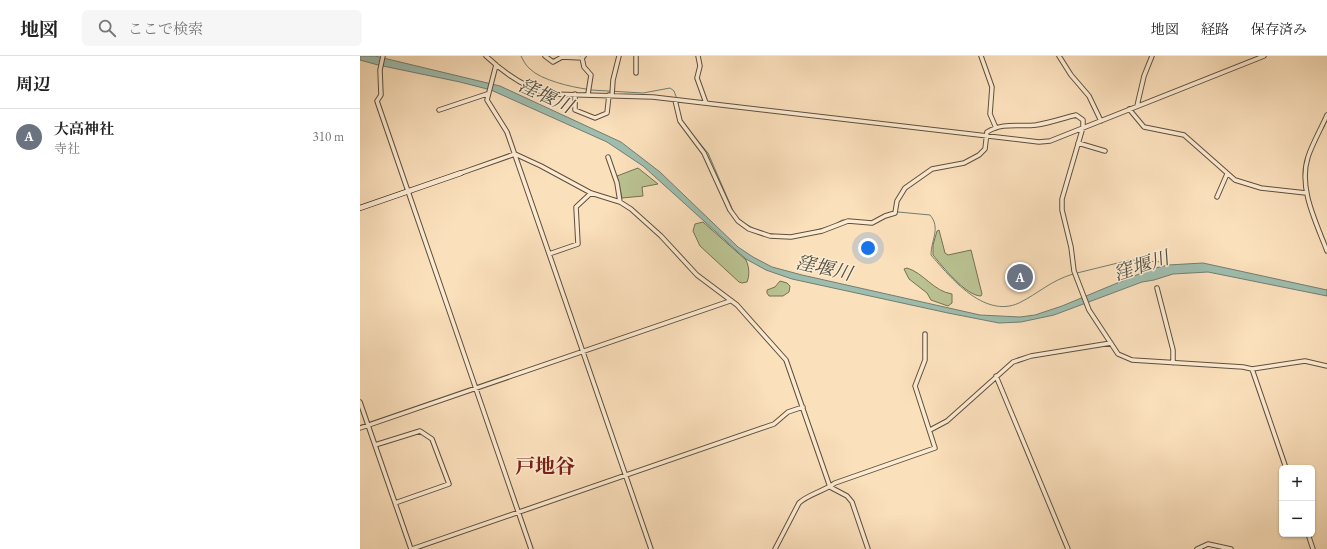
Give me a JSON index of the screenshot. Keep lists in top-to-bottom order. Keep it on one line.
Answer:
{"districts":["戸地谷"],"water":["窪堰川"],"page":{"header":"地図","search":"ここで検索","nav":["地図","経路","保存済み"],"heading":"周辺","list":[{"mark":"A","name":"大高神社","note":"寺社","value":"310 m"}],"pins":"A","map_buttons":["+","−"]}}
